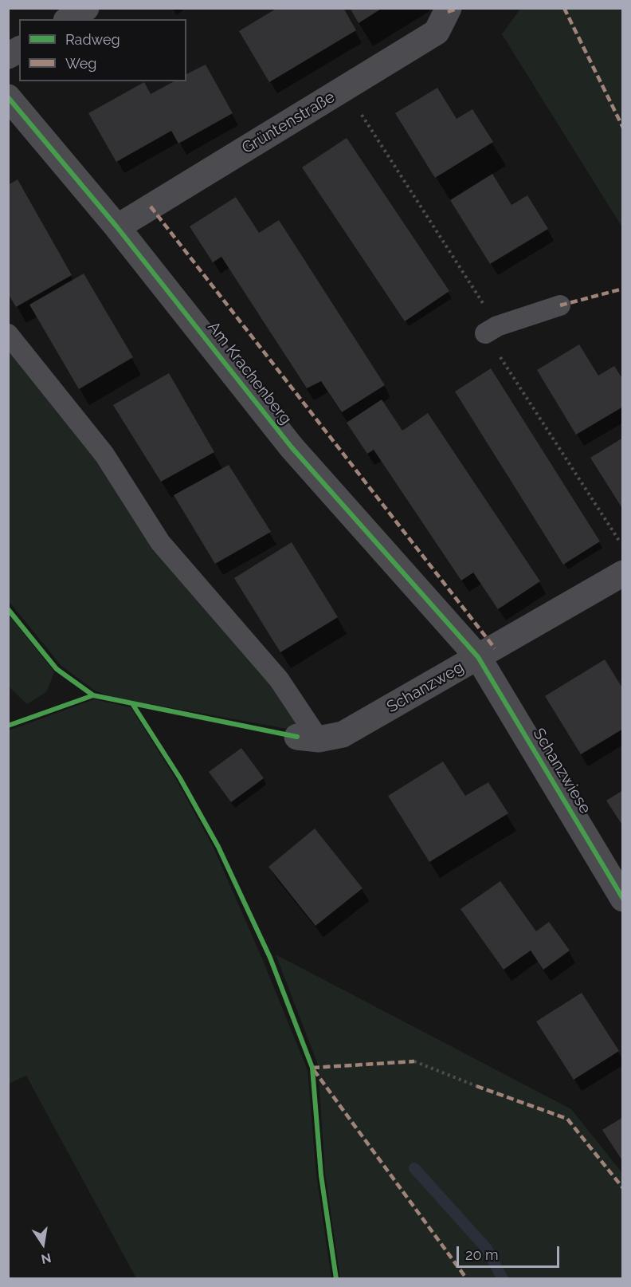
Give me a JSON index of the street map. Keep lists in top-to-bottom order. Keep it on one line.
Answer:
{"streets":{"street":["Grüntenstraße","Am Krachenberg","Schanzweg","Schanzwiese"]},"crossings":[["Grüntenstraße","Am Krachenberg"],["Am Krachenberg","Schanzweg"],["Am Krachenberg","Schanzwiese"],["Schanzweg","Schanzwiese"]],"legend":["Radweg","Weg"],"scale_bar":"20 m","north":"bottom"}
